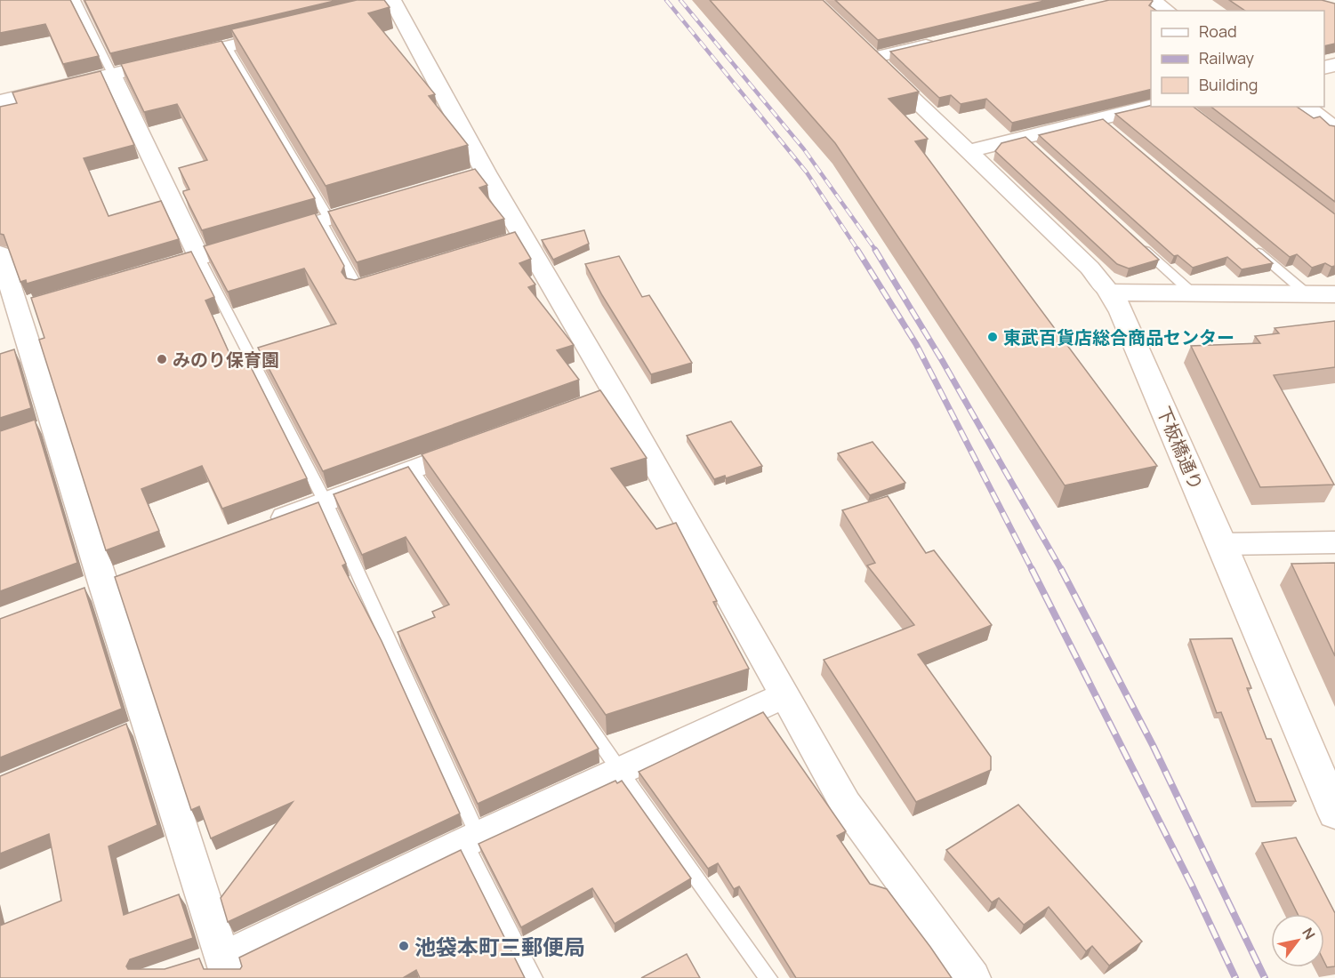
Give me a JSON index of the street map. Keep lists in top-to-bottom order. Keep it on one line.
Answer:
{"streets":{"street":["下板橋通り"]},"places":["東武百貨店総合商品センター","みのり保育園","池袋本町三郵便局"],"legend":["Road","Railway","Building"],"north":"top right"}
